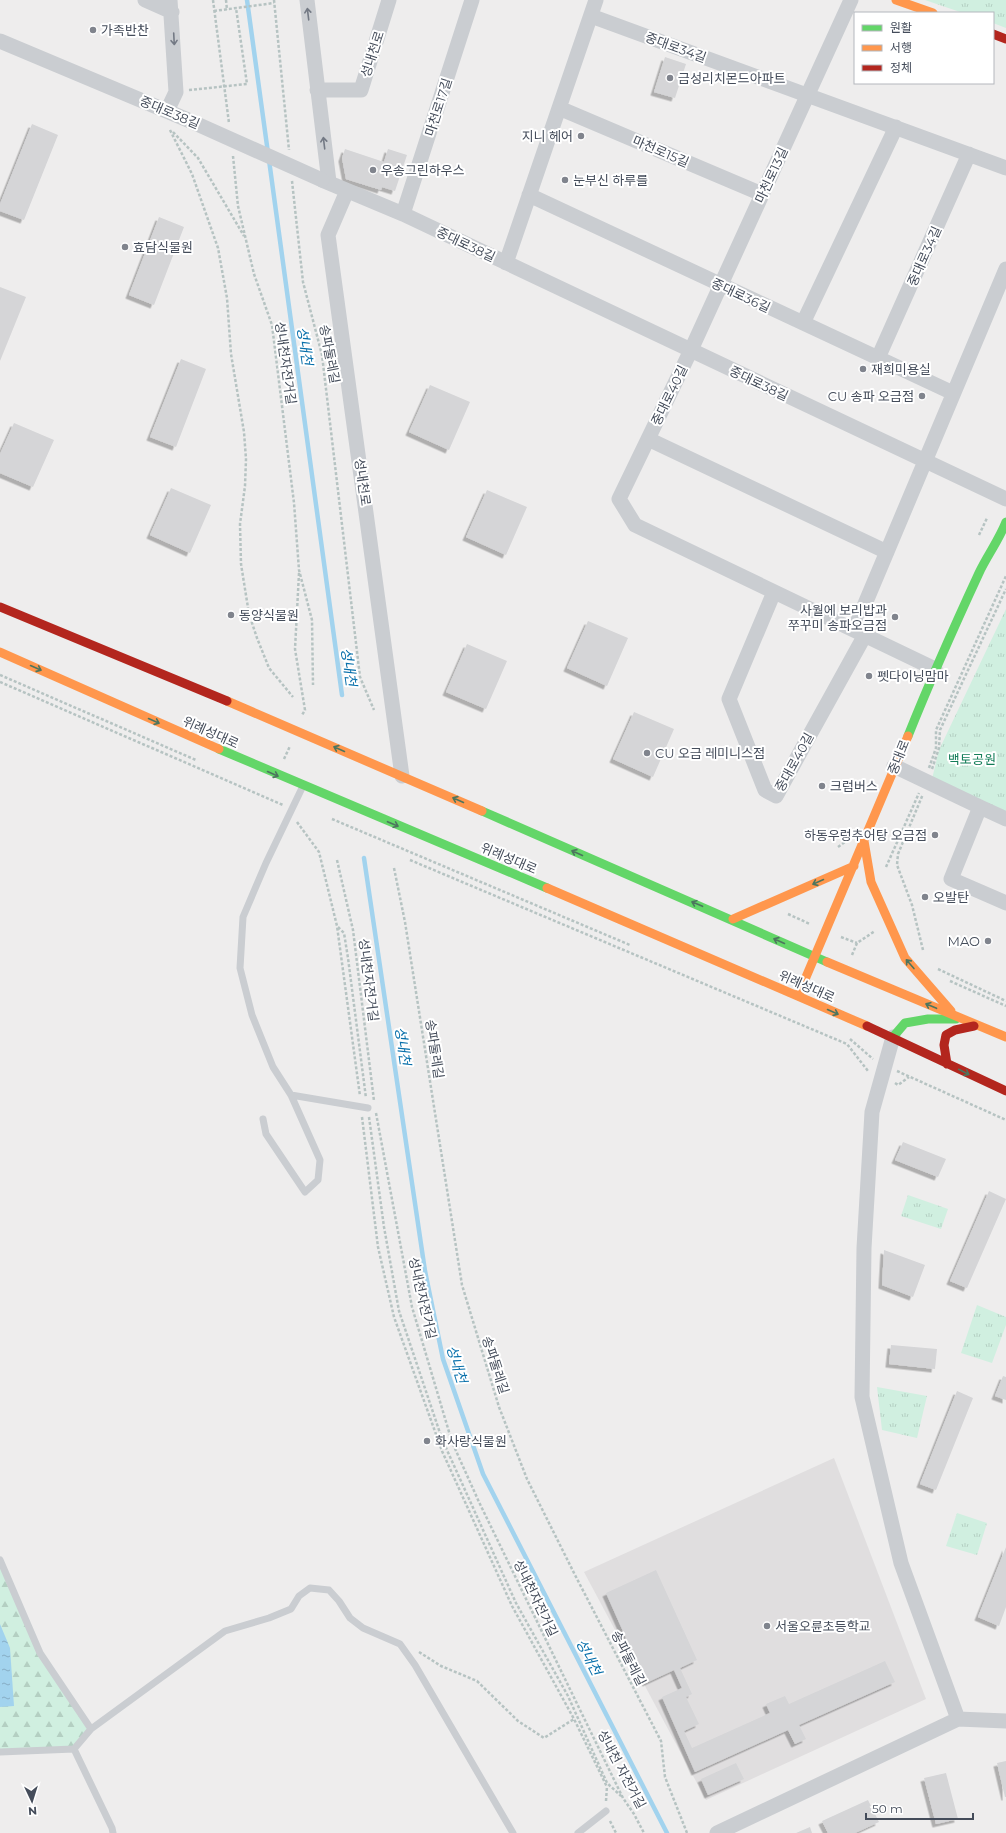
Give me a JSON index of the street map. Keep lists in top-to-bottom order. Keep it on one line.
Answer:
{"streets":{"main road":["위례성대로","중대로"],"street":["중대로34길","성내천로","마천로17길","중대로38길","마천로15길","마천로13길","중대로36길","중대로40길"],"path":["송파둘레길","성내천자전거길","성내천 자전거길"]},"crossings":[["중대로34길","마천로13길"],["중대로34길","중대로36길"],["성내천로","중대로38길"],["마천로17길","중대로38길"],["중대로38길","마천로13길"],["중대로38길","중대로40길"],["마천로15길","마천로13길"],["마천로13길","중대로36길"],["마천로13길","중대로40길"],["성내천자전거길","성내천 자전거길"],["중대로40길","중대로"],["위례성대로","중대로"]],"water":["성내천"],"parks":["백토공원"],"places":["가족반찬","금성리치몬드아파트","지니 헤어","우송그린하우스","눈부신 하루를","효담식물원","재희미용실","CU 송파 오금점","동양식물원","사월에 보리밥과 쭈꾸미 송파오금점","펫다이닝맘마","CU 오금 레미니스점","크럼버스","하동우렁추어탕 오금점","오발탄","MAO","화사랑식물원","서울오륜초등학교"],"legend":["원활","서행","정체"],"scale_bar":"50 m","north":"bottom"}
